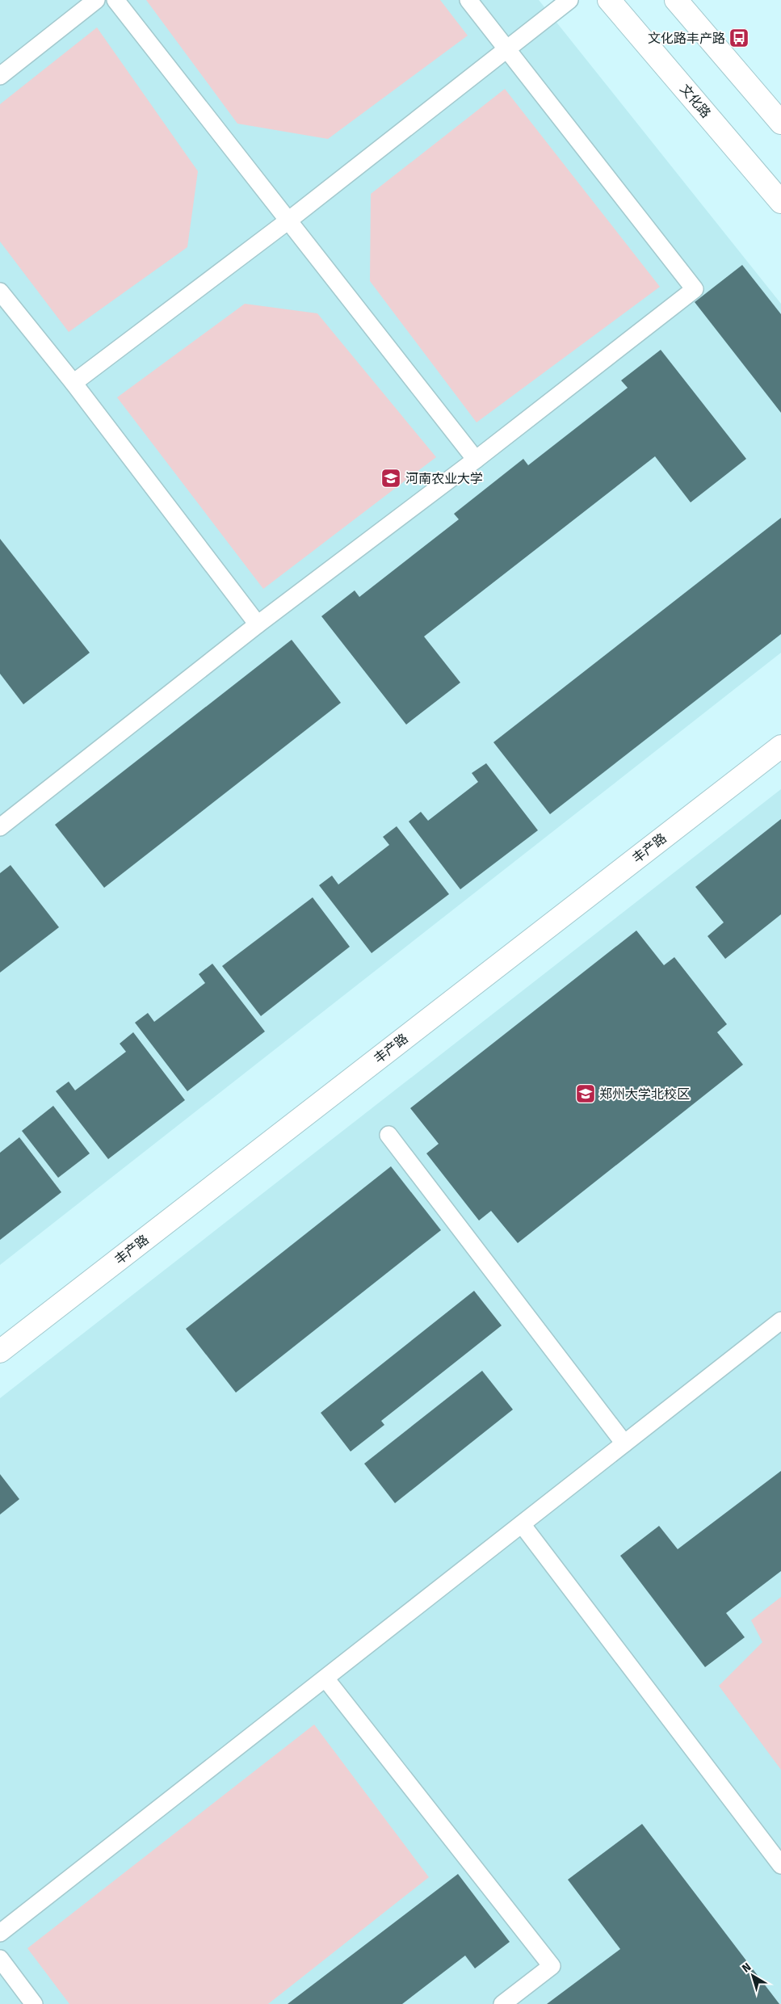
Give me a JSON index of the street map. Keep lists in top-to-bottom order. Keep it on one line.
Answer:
{"streets":{"street":["文化路","丰产路"]},"places":{"bus stop":["文化路丰产路"],"school or university":["河南农业大学","郑州大学北校区"]},"north":"top left"}
